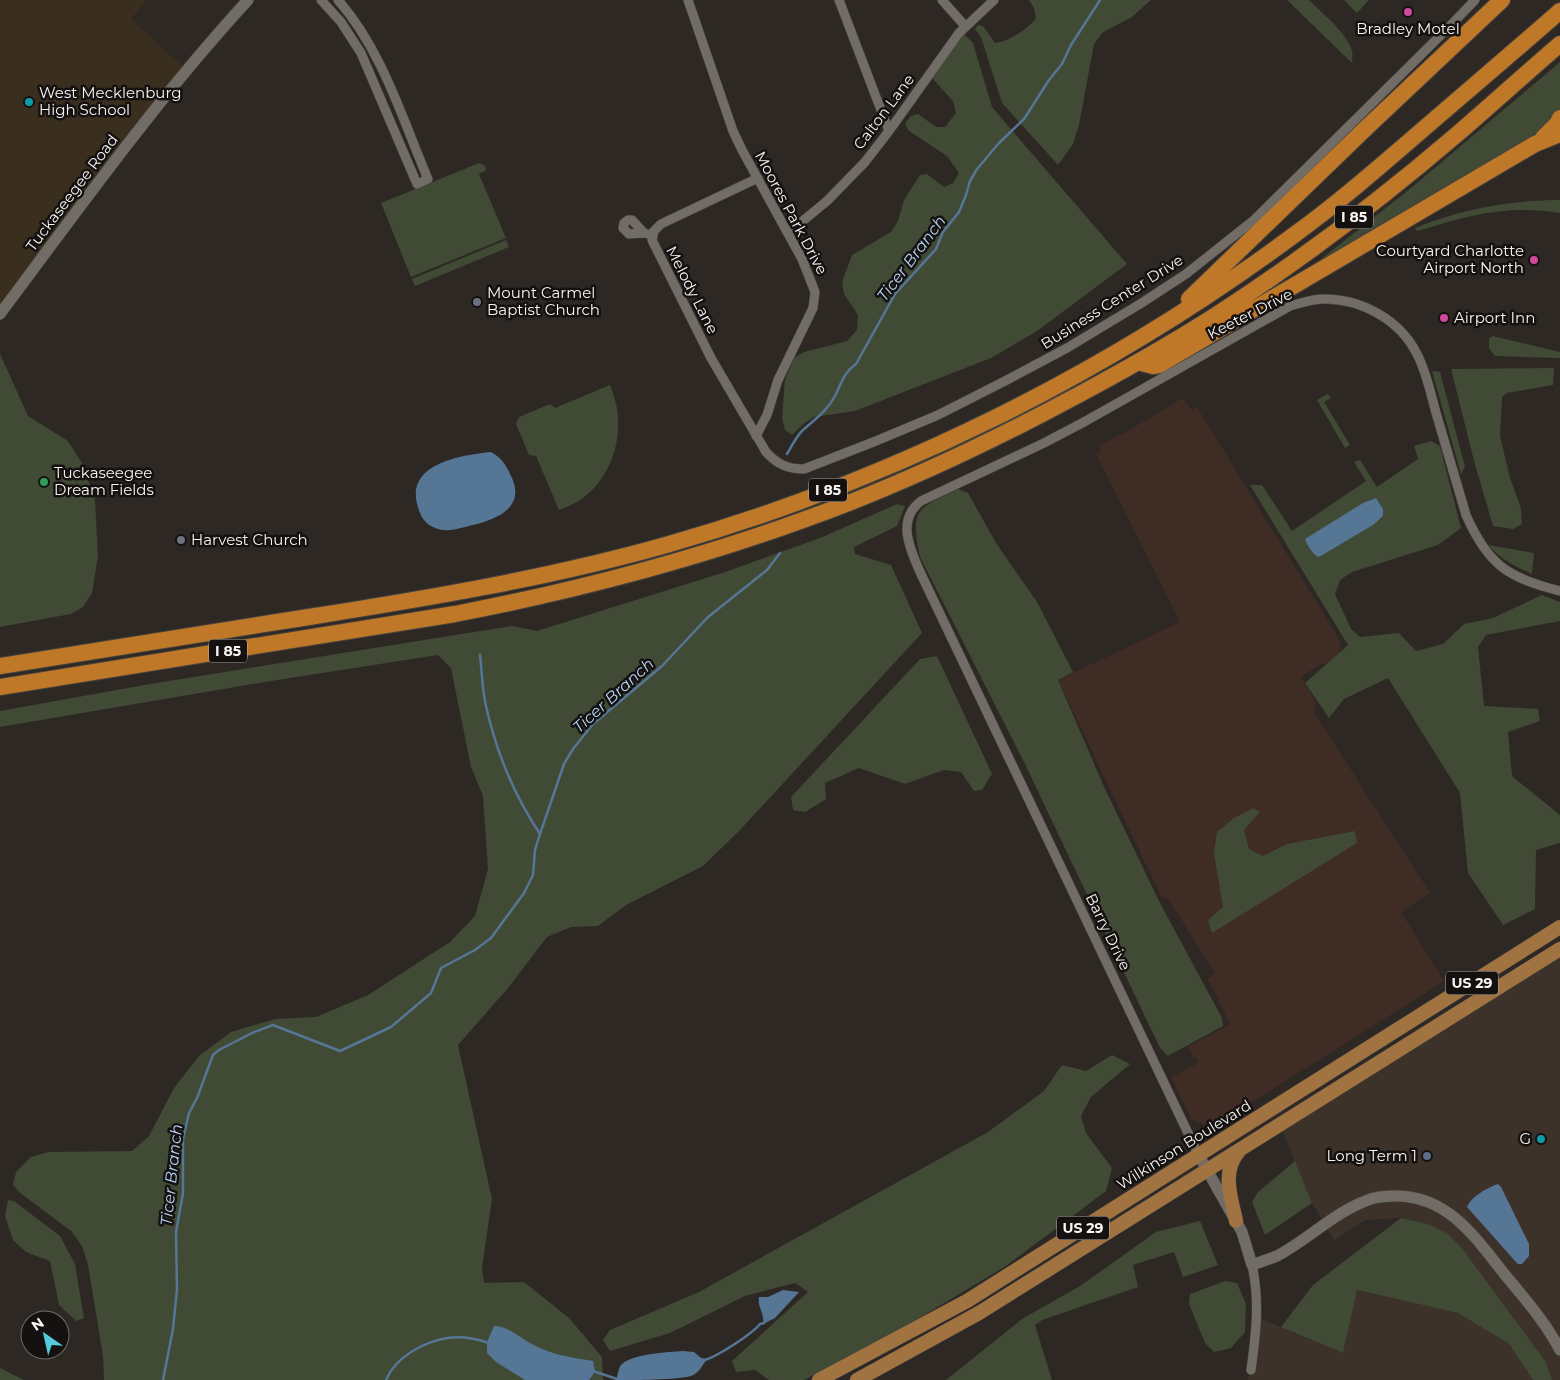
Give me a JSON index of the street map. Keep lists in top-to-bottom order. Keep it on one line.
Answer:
{"streets":{"highway":["I 85"],"main road":["US 29","Wilkinson Boulevard"],"street":["Calton Lane","Tuckaseegee Road","Moores Park Drive","Melody Lane","Business Center Drive","Keeter Drive","Barry Drive"]},"crossings":[["Calton Lane","Moores Park Drive"],["Moores Park Drive","Melody Lane"],["Moores Park Drive","Business Center Drive"],["Melody Lane","Business Center Drive"],["Keeter Drive","Barry Drive"],["Barry Drive","US 29"],["Barry Drive","Wilkinson Boulevard"]],"water":["Ticer Branch"],"places":["Bradley Motel","West Mecklenburg High School","Courtyard Charlotte Airport North","Mount Carmel Baptist Church","Airport Inn","Tuckaseegee Dream Fields","Harvest Church","G","Long Term 1"],"north":"top left"}
